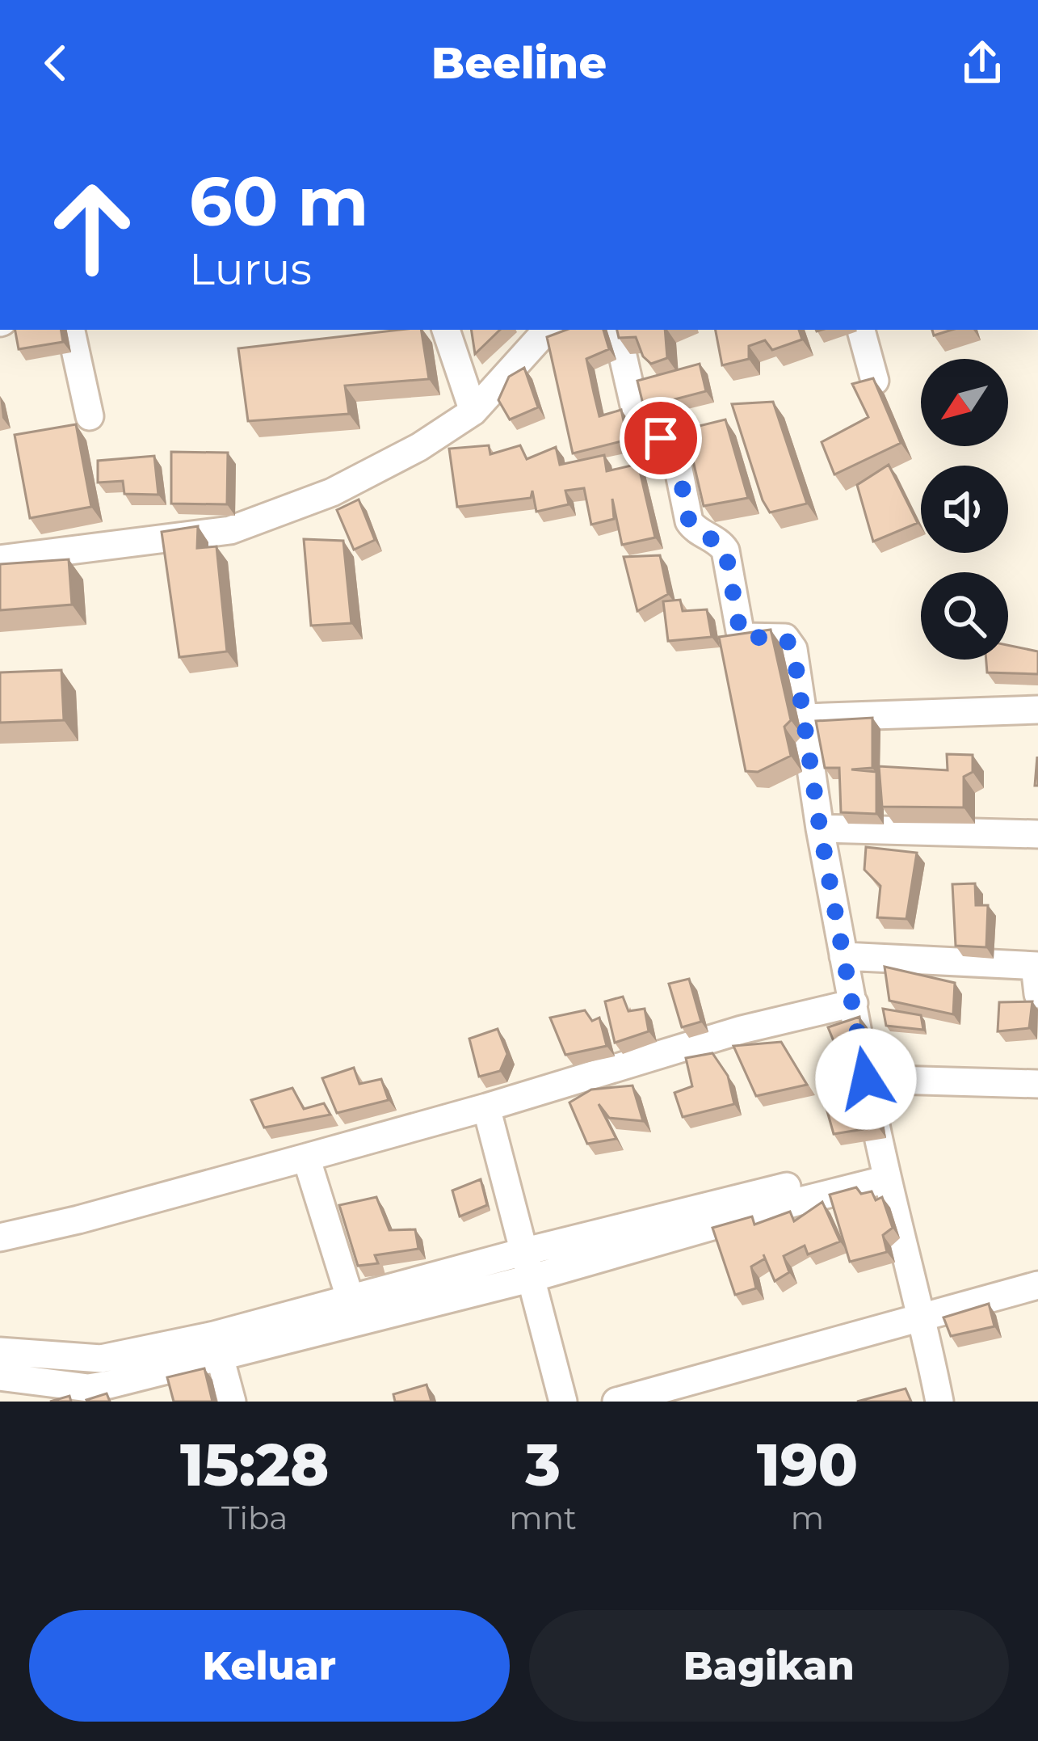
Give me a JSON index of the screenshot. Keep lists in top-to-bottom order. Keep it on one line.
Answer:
{"north":"bottom left","page":{"header":"Beeline","turn":["60 m","Lurus"],"eta":["15:28","Tiba","3","mnt","190","m"],"buttons":["Keluar","Bagikan"]}}
